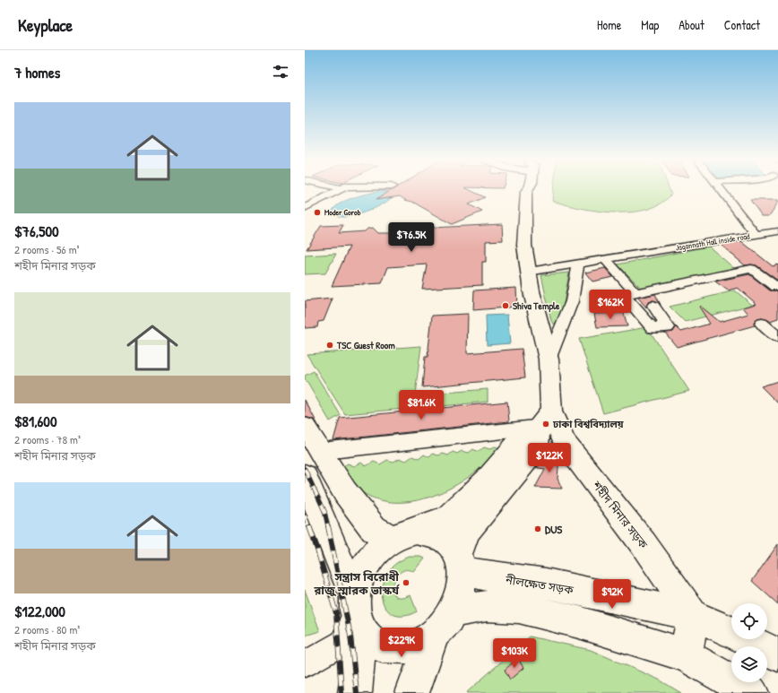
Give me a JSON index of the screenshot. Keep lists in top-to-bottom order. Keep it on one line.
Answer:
{"streets":{"main road":["শহীদ মিনার সড়ক","নীলক্ষেত সড়ক"],"street":["Jagannath Hall inside road"]},"crossings":[["Jagannath Hall inside road","শহীদ মিনার সড়ক"],["শহীদ মিনার সড়ক","নীলক্ষেত সড়ক"]],"places":["Moder Gorob","Shiva Temple","TSC Guest Room","ঢাকা বিশ্ববিদ্যালয়","DUS","সন্ত্রাস বিরোধী রাজু স্মারক ভাস্কর্য"],"page":{"header":"Keyplace","nav":["Home","Map","About","Contact"],"heading":"7 homes","list":[{"name":"$76,500","note":"2 rooms · 56 m² · শহীদ মিনার সড়ক"},{"name":"$81,600","note":"2 rooms · 78 m² · শহীদ মিনার সড়ক"},{"name":"$122,000","note":"2 rooms · 80 m² · শহীদ মিনার সড়ক"}],"price":["$76.5K","$162K","$81.6K","$122K","$92K","$229K","$103K"]}}
